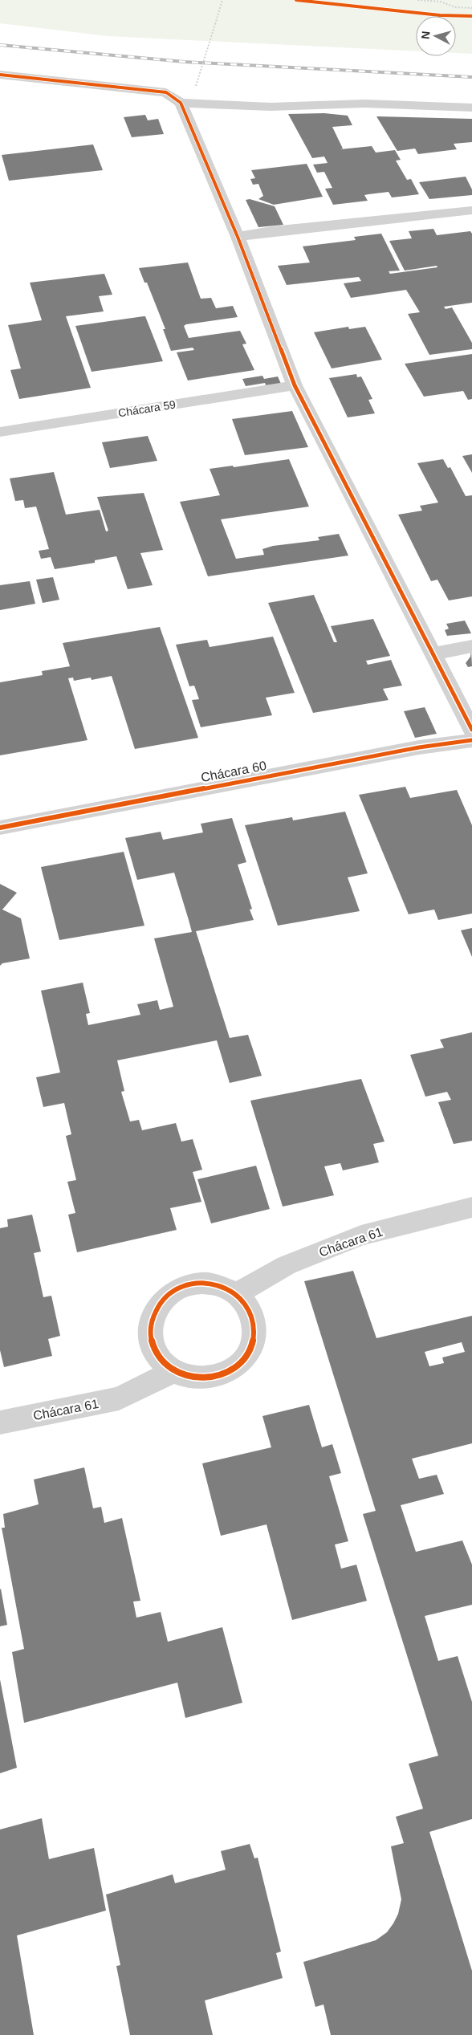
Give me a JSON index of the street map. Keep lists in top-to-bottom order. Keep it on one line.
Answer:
{"streets":{"street":["Chácara 59","Chácara 60","Chácara 61"]},"north":"left"}
